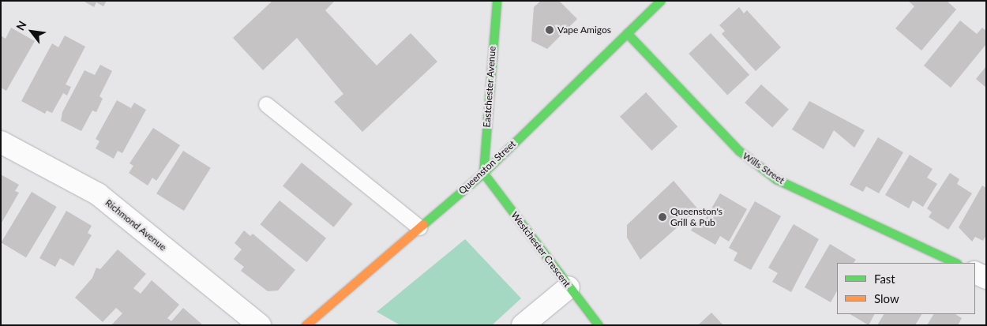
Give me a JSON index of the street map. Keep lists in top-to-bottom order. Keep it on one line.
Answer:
{"streets":{"main road":["Eastchester Avenue","Queenston Street","Wills Street","Westchester Crescent"],"street":["Richmond Avenue"]},"crossings":[["Eastchester Avenue","Queenston Street"],["Eastchester Avenue","Westchester Crescent"],["Queenston Street","Wills Street"],["Queenston Street","Westchester Crescent"]],"places":["Vape Amigos","Queenston's Grill & Pub"],"legend":["Fast","Slow"],"north":"top left"}
